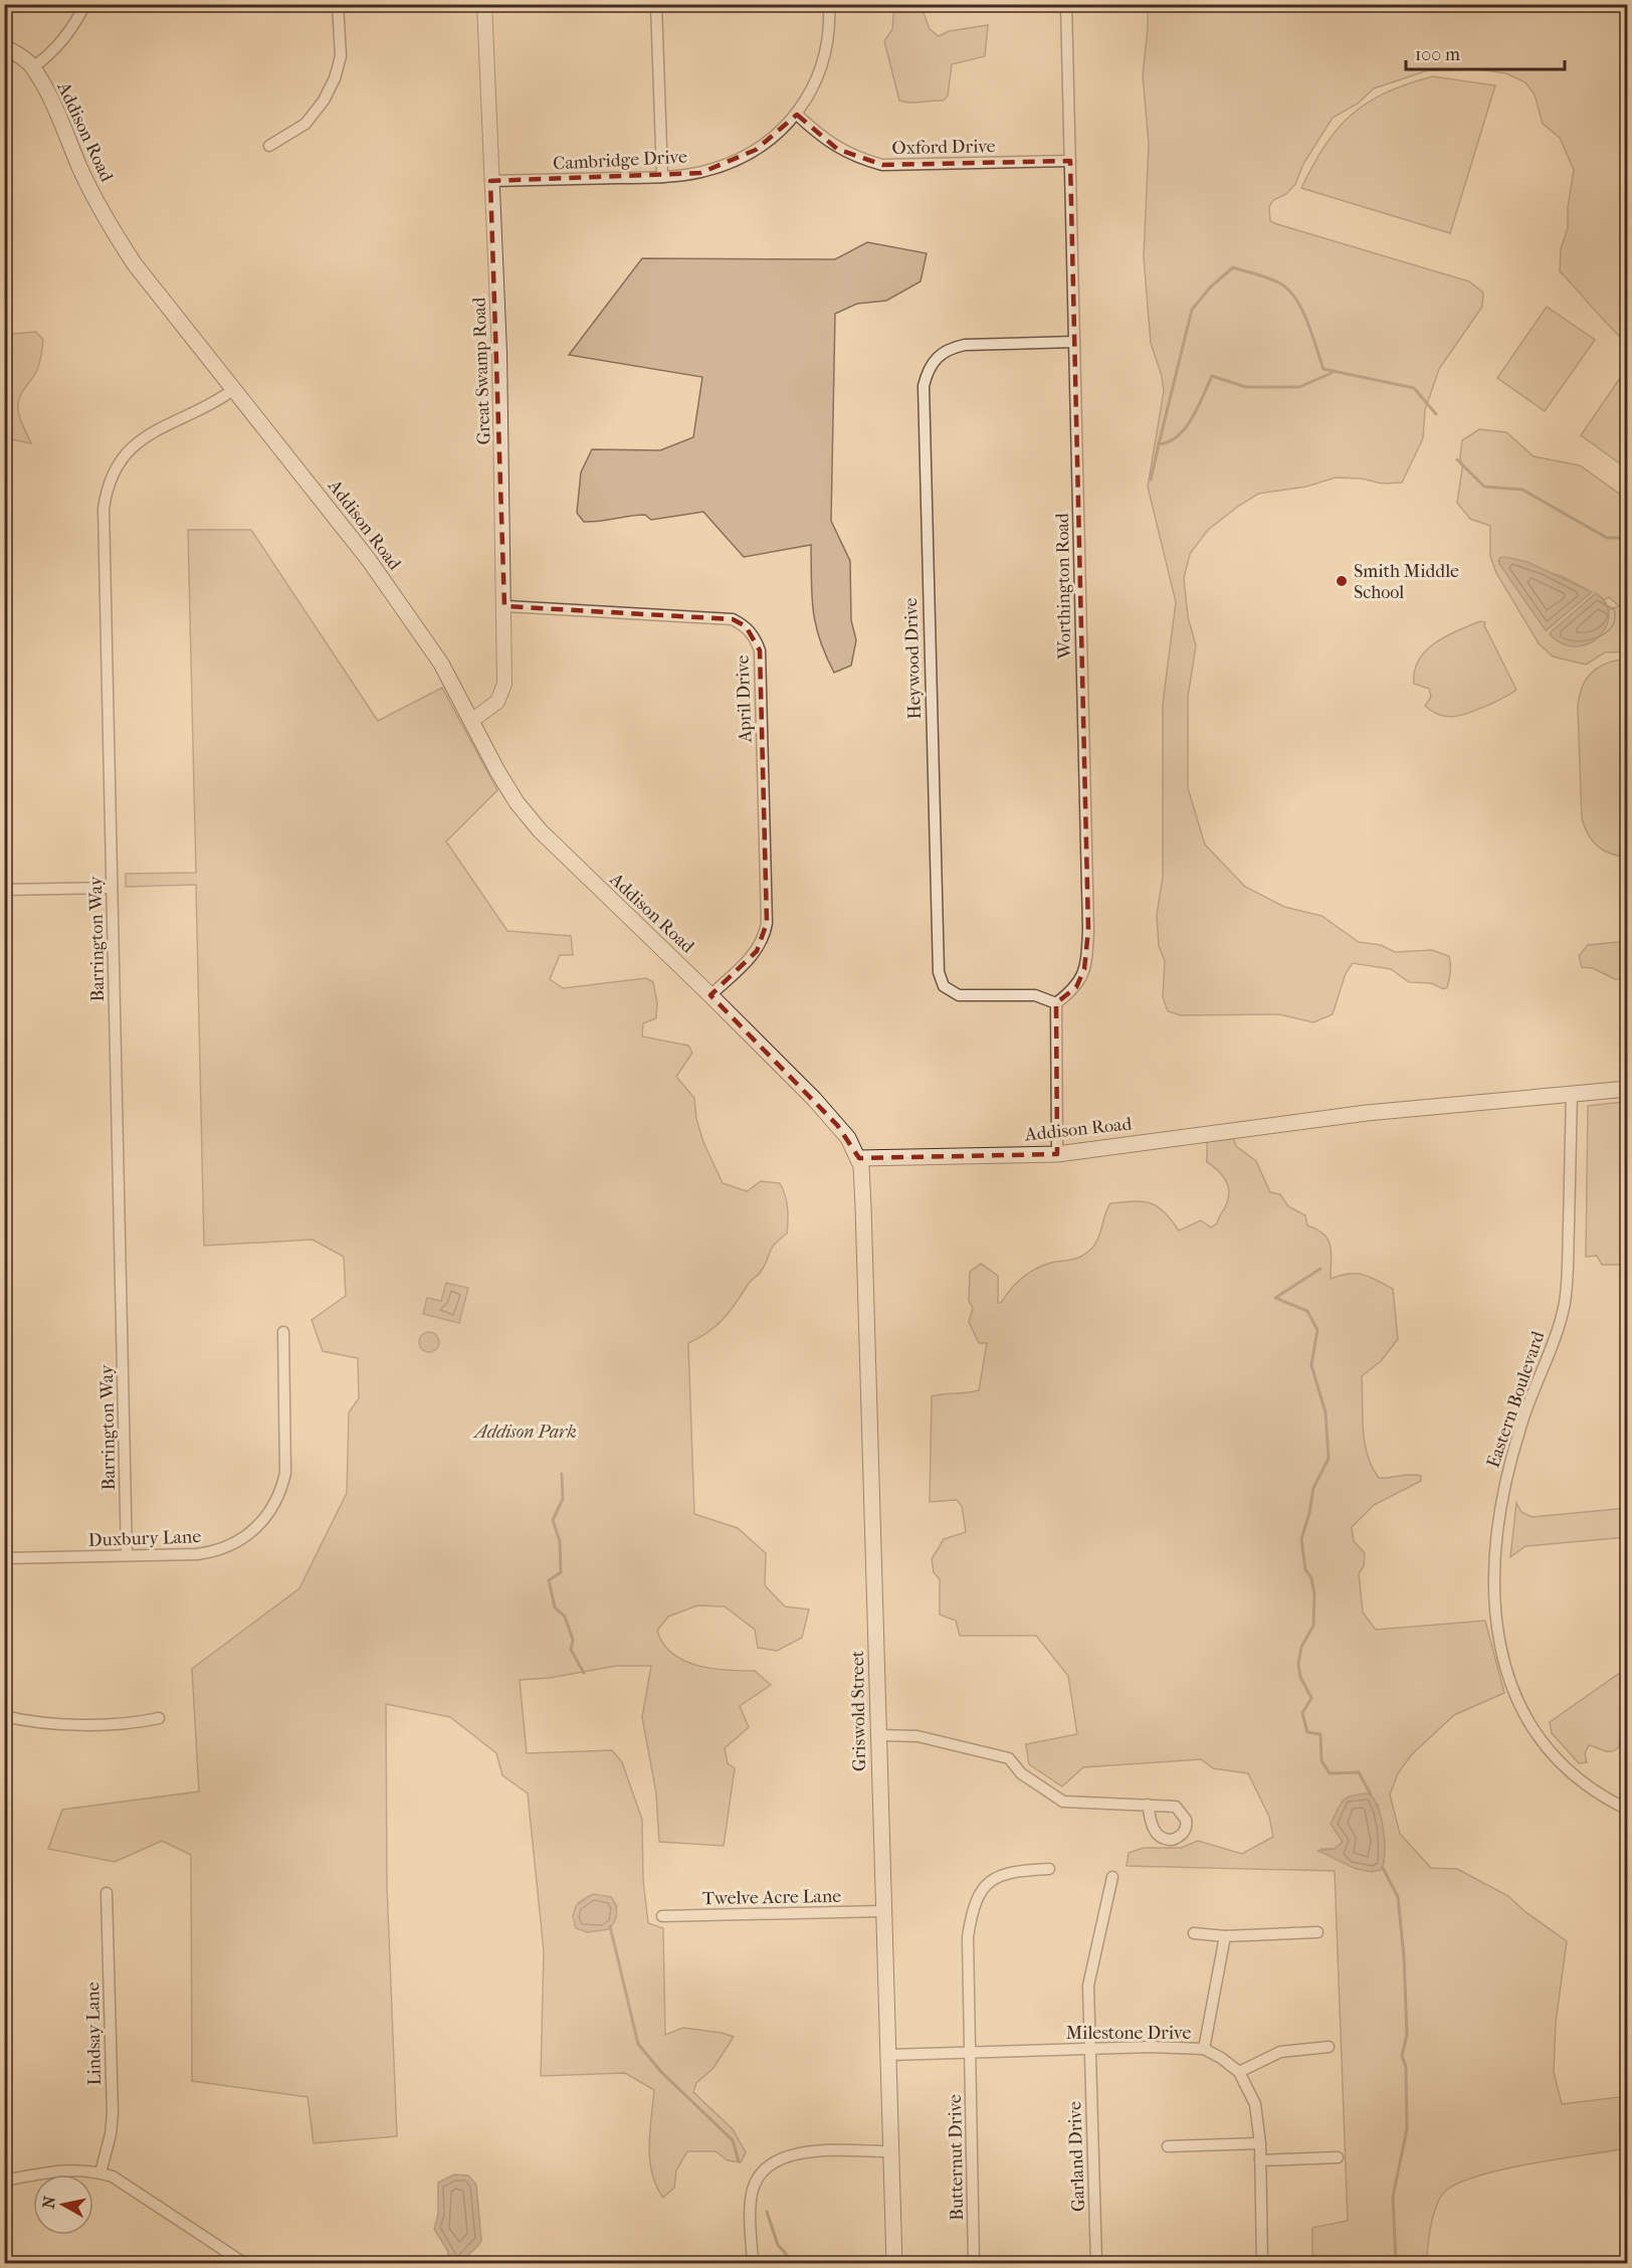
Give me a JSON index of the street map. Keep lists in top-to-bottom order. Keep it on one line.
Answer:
{"streets":{"main road":["Addison Road","Griswold Street"],"street":["Oxford Drive","Cambridge Drive","Great Swamp Road","Worthington Road","Heywood Drive","April Drive","Barrington Way","Eastern Boulevard","Duxbury Lane","Twelve Acre Lane","Milestone Drive","Lindsay Lane","Garland Drive","Butternut Drive"]},"crossings":[["Addison Road","Great Swamp Road"],["Addison Road","April Drive"],["Addison Road","Barrington Way"],["Addison Road","Eastern Boulevard"],["Addison Road","Griswold Street"],["Oxford Drive","Cambridge Drive"],["Oxford Drive","Worthington Road"],["Cambridge Drive","Great Swamp Road"],["Great Swamp Road","April Drive"],["Worthington Road","Heywood Drive"],["Barrington Way","Duxbury Lane"],["Griswold Street","Twelve Acre Lane"],["Griswold Street","Milestone Drive"],["Milestone Drive","Garland Drive"],["Milestone Drive","Butternut Drive"]],"parks":["Addison Park"],"places":["Smith Middle School"],"scale_bar":"100 m","north":"left"}
